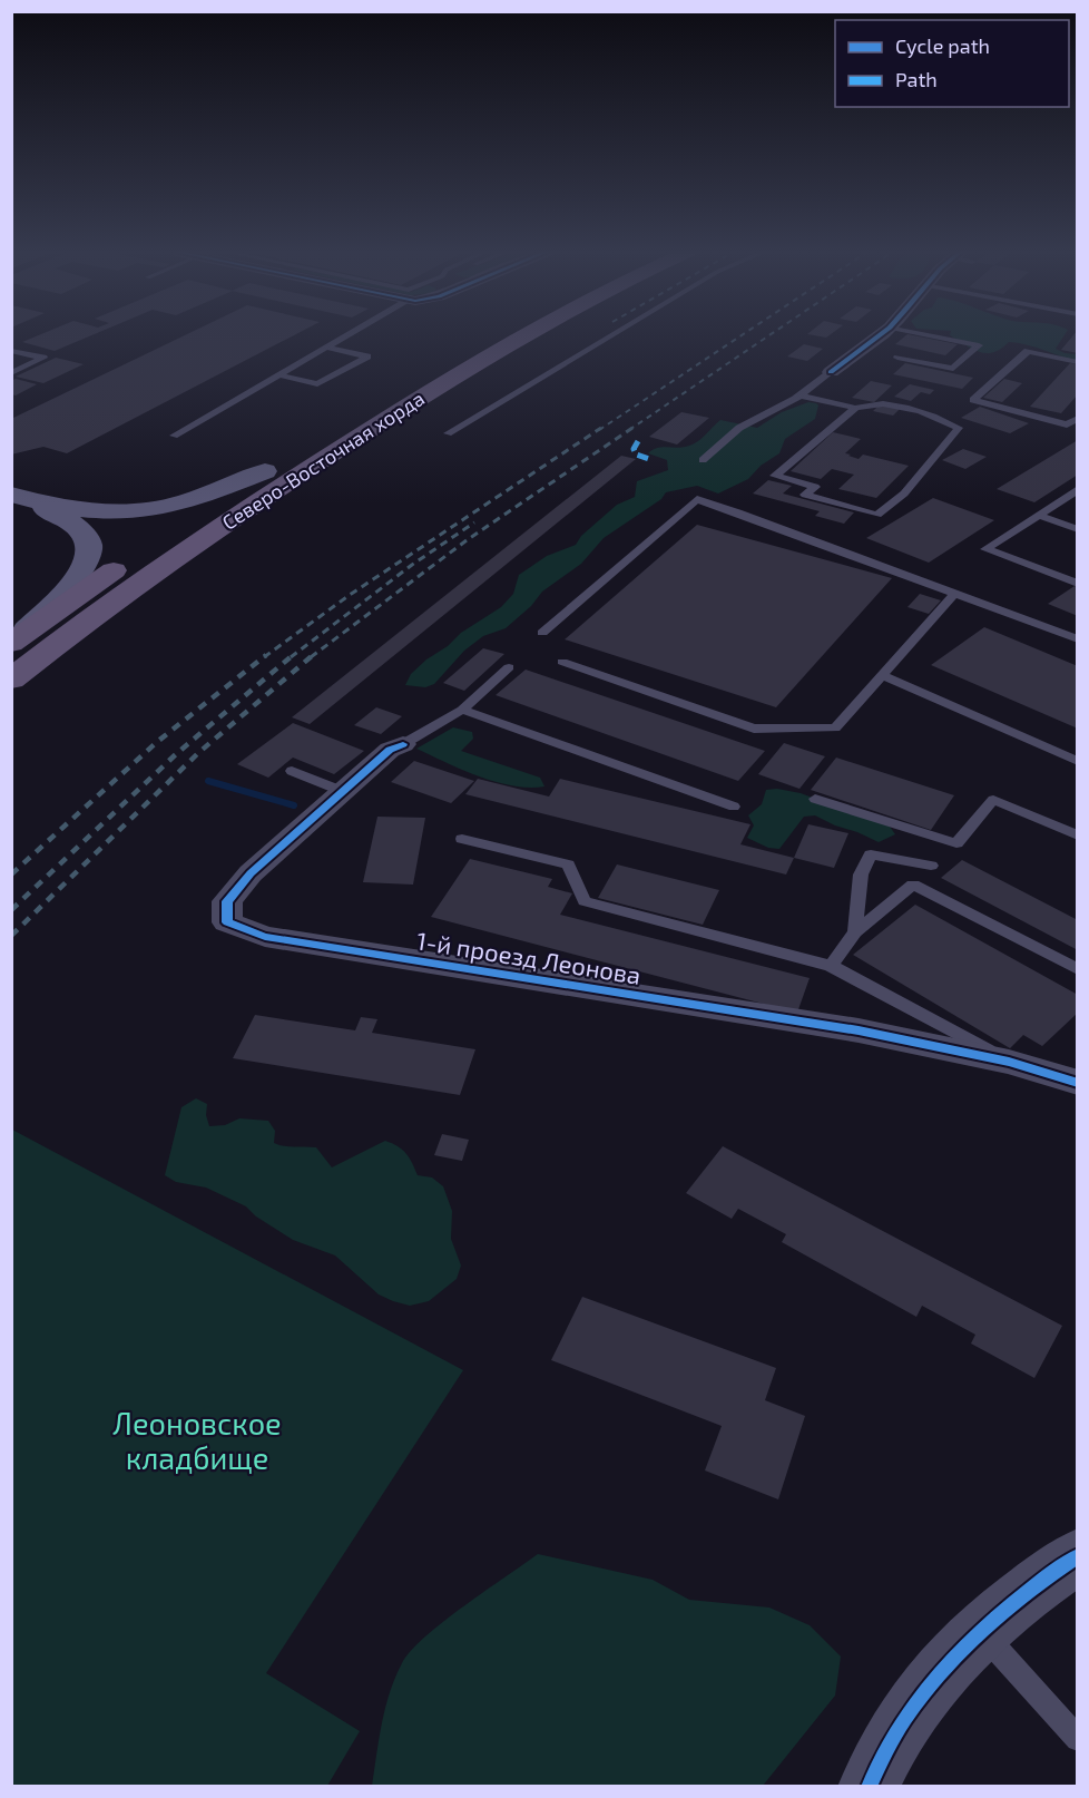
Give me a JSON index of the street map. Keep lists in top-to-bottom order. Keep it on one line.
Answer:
{"streets":{"main road":["Северо-Восточная хорда"],"street":["1-й проезд Леонова"]},"parks":["Леоновское кладбище"],"legend":["Cycle path","Path"]}
